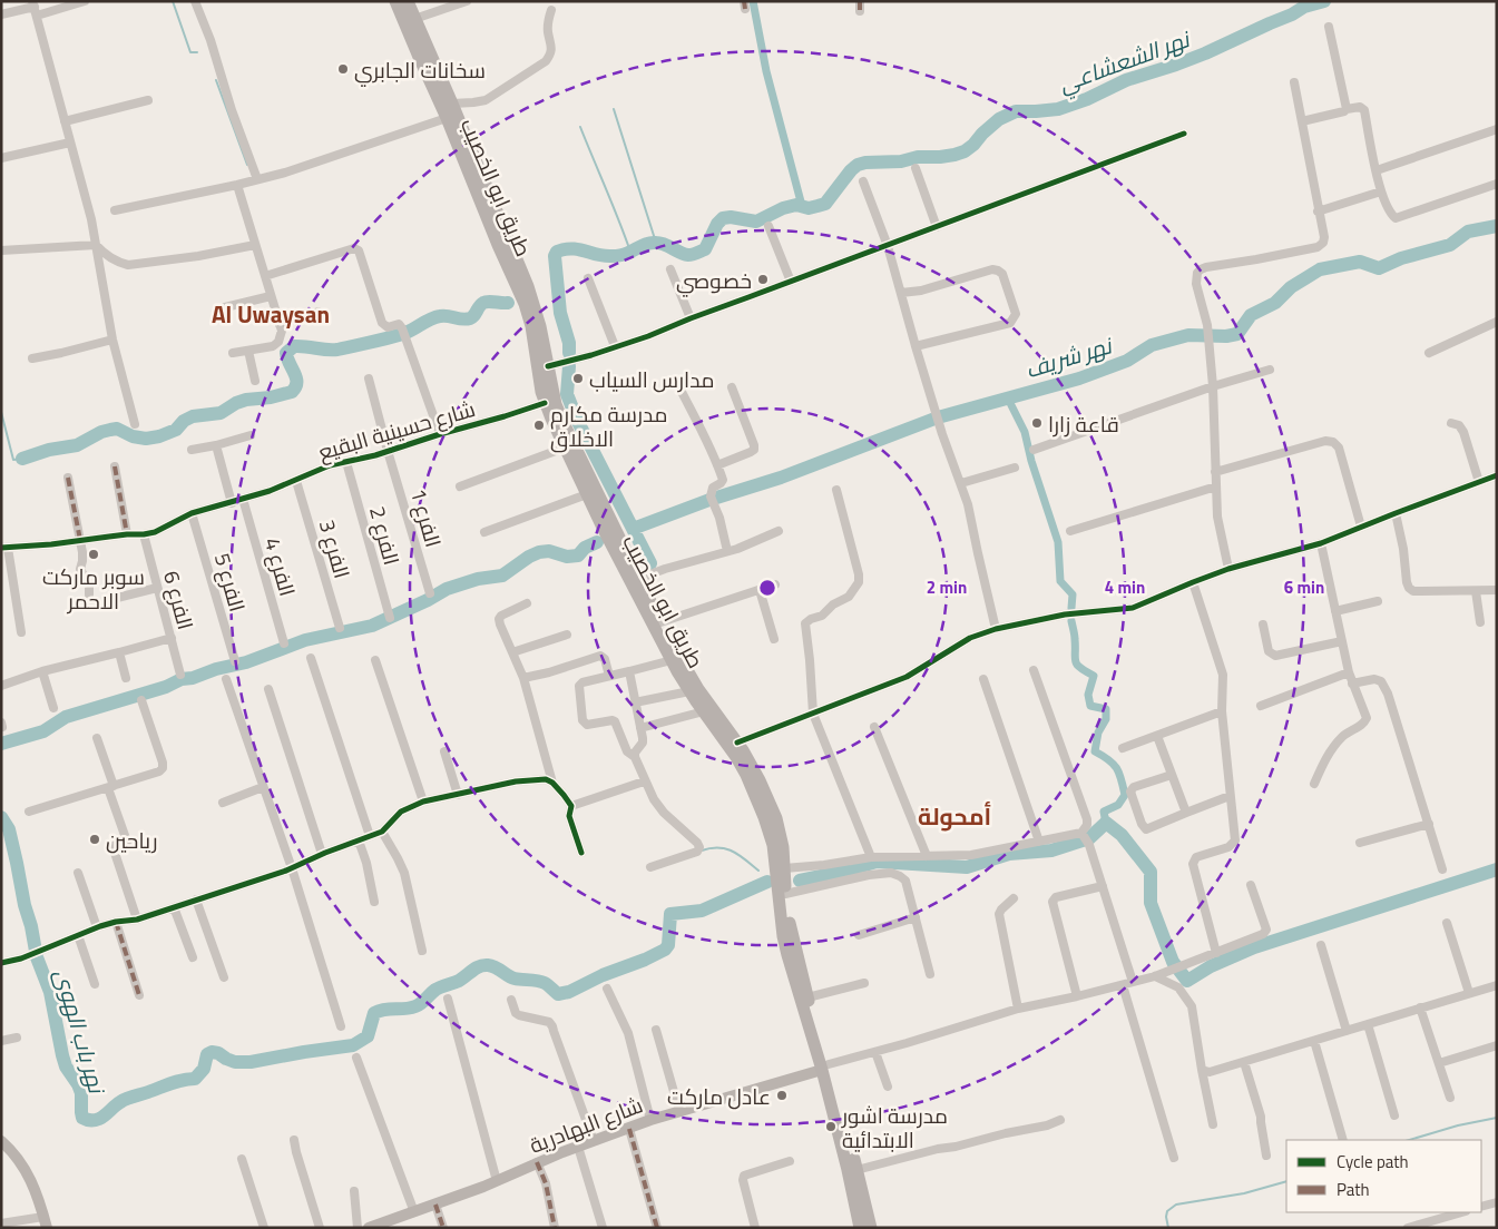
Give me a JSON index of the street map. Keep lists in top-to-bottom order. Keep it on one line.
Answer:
{"streets":{"main road":["طريق ابو الخصيب","شارع البهادرية"],"street":["شارع حسينية البقيع","الفرع 1","الفرع 2","الفرع 3","الفرع 4","الفرع 5","الفرع 6"]},"crossings":[["طريق ابو الخصيب","شارع حسينية البقيع"],["طريق ابو الخصيب","شارع البهادرية"],["شارع حسينية البقيع","الفرع 1"],["شارع حسينية البقيع","الفرع 2"],["شارع حسينية البقيع","الفرع 3"],["شارع حسينية البقيع","الفرع 4"],["شارع حسينية البقيع","الفرع 5"],["شارع حسينية البقيع","الفرع 6"]],"districts":["Al Uwaysan","أمحولة"],"water":["نهر الشعشاعي","نهر شريف","نهر باب الهوى"],"places":["سخانات الجابري","خصوصي","مدارس السياب","قاعة زارا","مدرسة مكارم الاخلاق","سوبر ماركت الاحمر","رياحين","عادل ماركت","مدرسة اشور الابتدائية"],"legend":["Cycle path","Path"],"rings":["2 min","4 min","6 min"]}
